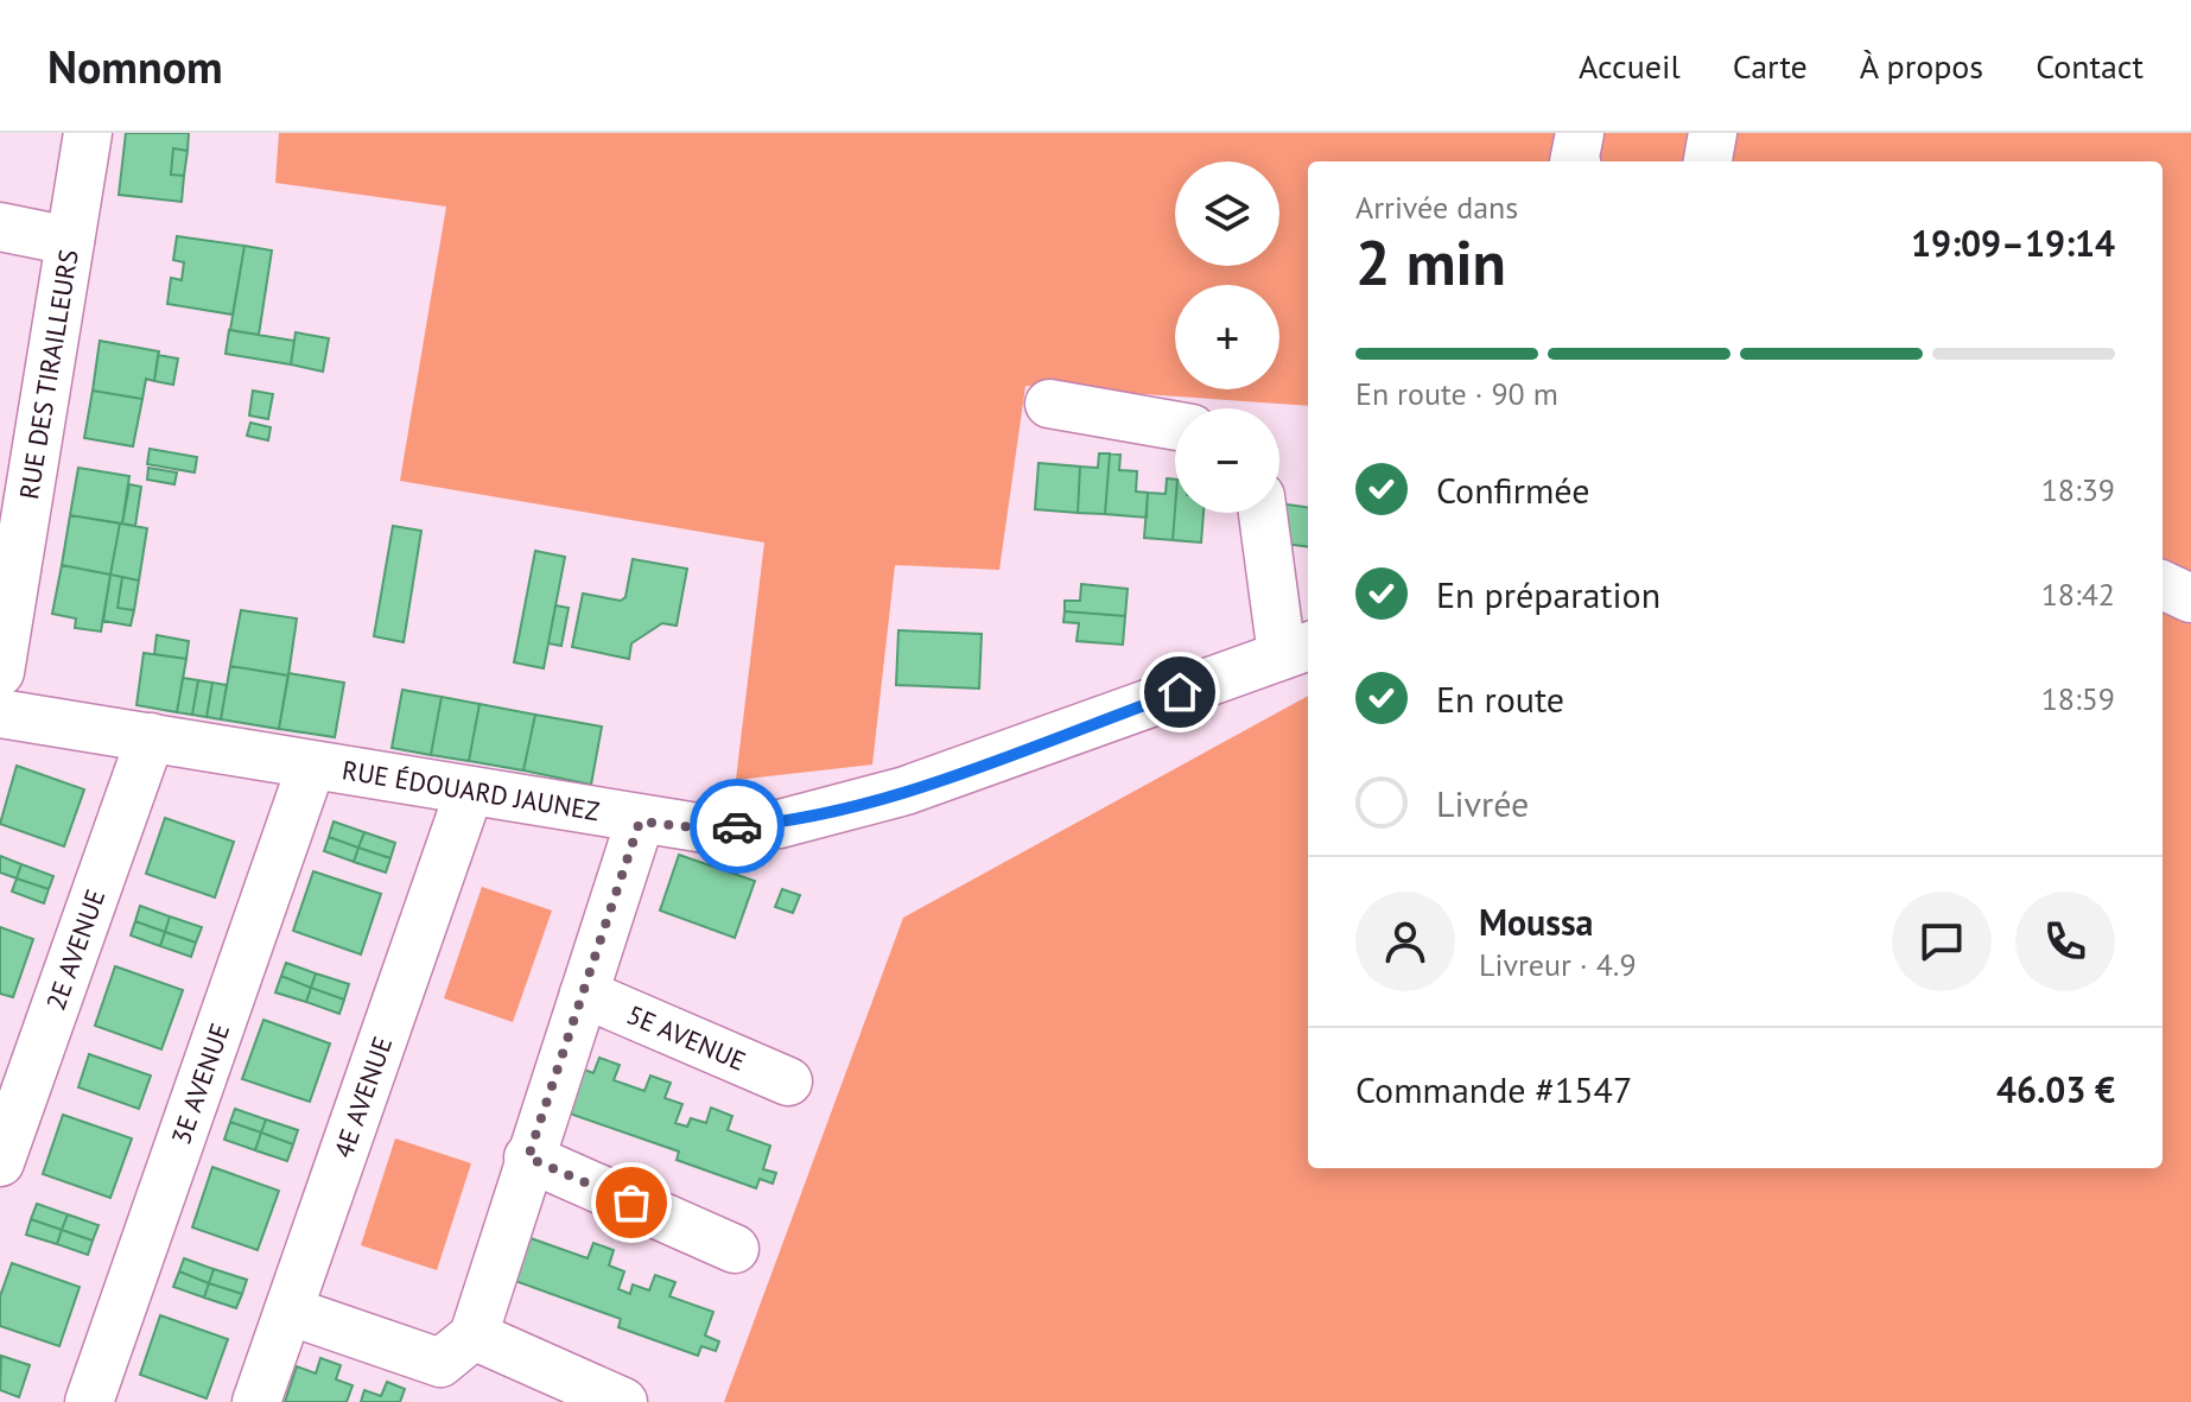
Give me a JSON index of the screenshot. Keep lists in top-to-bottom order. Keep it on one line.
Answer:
{"streets":{"street":["RUE DES TIRAILLEURS","RUE ÉDOUARD JAUNEZ","2E AVENUE","5E AVENUE","3E AVENUE","4E AVENUE"]},"crossings":[["RUE ÉDOUARD JAUNEZ","2E AVENUE"],["RUE ÉDOUARD JAUNEZ","3E AVENUE"],["RUE ÉDOUARD JAUNEZ","4E AVENUE"]],"page":{"header":"Nomnom","nav":["Accueil","Carte","À propos","Contact"],"map_buttons":["+","−"],"heading":["2 min","Arrivée dans","19:09–19:14"],"panel":["Moussa","Livreur · 4.9","Commande #1547","46.03 €"],"bar":"En route · 90 m","list":[["Confirmée","18:39"],["En préparation","18:42"],["En route","18:59"],"Livrée"]}}
